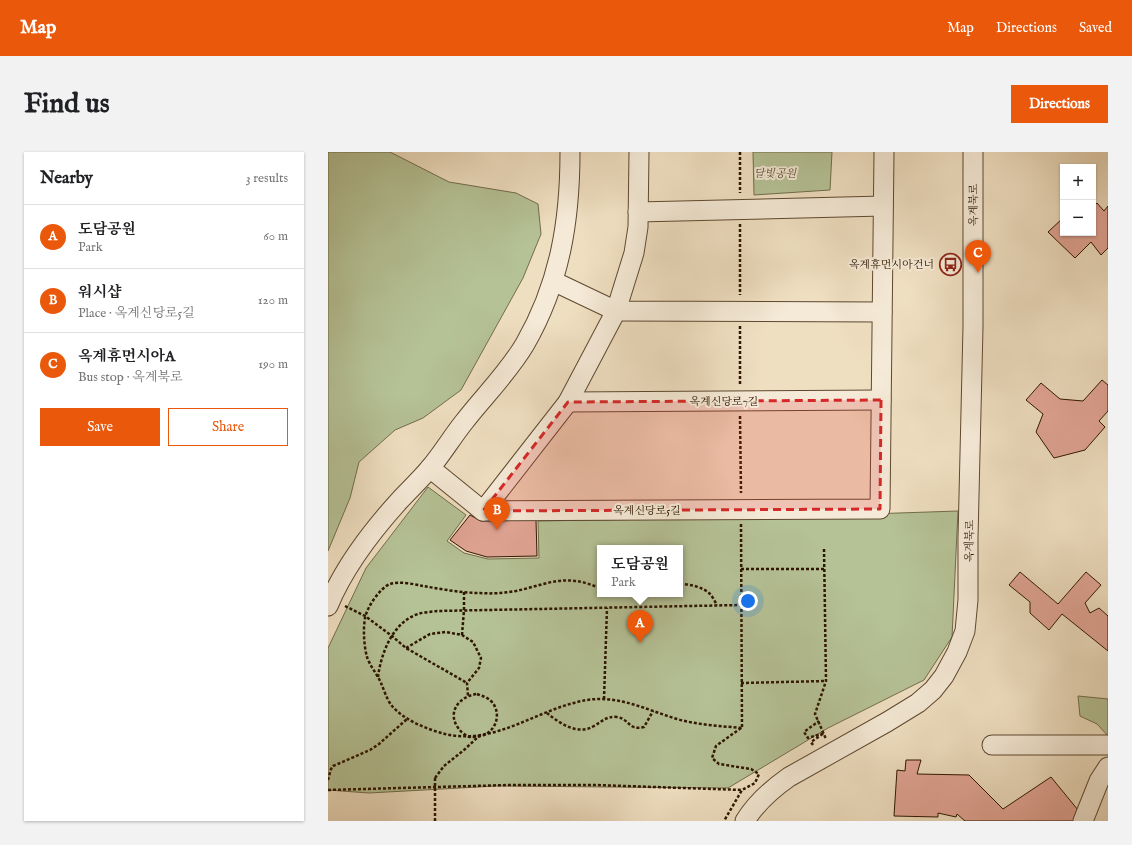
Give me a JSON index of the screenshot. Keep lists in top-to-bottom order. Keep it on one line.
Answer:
{"streets":{"street":["옥계북로","옥계신당로7길","옥계신당로5길"]},"crossings":[["옥계신당로7길","옥계신당로5길"]],"parks":["달빛공원"],"places":{"bus stop":["옥계휴먼시아건너"]},"page":{"header":"Map","nav":["Map","Directions","Saved"],"buttons":["Directions",["Save","Share"]],"title":"Find us","heading":["Nearby","3 results"],"map_buttons":["+","−"],"list":[{"mark":"A","name":"도담공원","note":"Park","value":"60 m"},{"mark":"B","name":"워시샵","note":"Place · 옥계신당로5길","value":"120 m"},{"mark":"C","name":"옥계휴먼시아A","note":"Bus stop · 옥계북로","value":"190 m"}],"pins":["C","B","A"],"popup":["도담공원","Park"]}}
